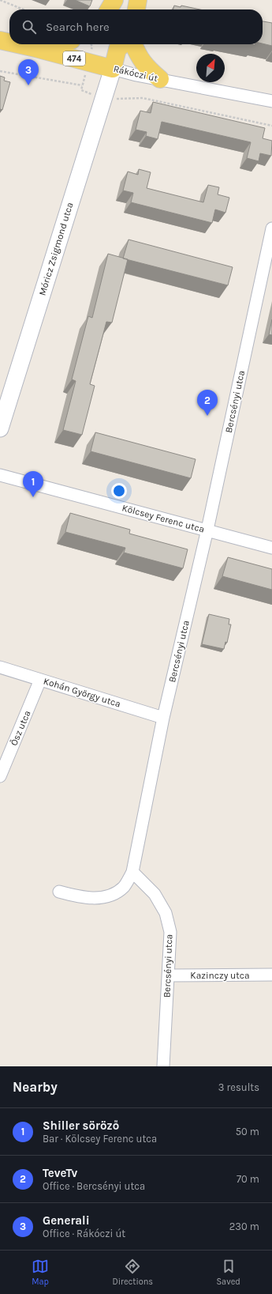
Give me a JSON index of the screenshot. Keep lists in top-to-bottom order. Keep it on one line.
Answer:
{"streets":{"main road":["474","Rákóczi út","Móricz Zsigmond utca"],"street":["Bercsényi utca","Kölcsey Ferenc utca","Kohán György utca","Ősz utca","Kazinczy utca"]},"crossings":[["474","Rákóczi út"],["Rákóczi út","Móricz Zsigmond utca"],["Bercsényi utca","Kölcsey Ferenc utca"],["Bercsényi utca","Kohán György utca"],["Bercsényi utca","Kazinczy utca"],["Kohán György utca","Ősz utca"]],"north":"top right","page":{"search":"Search here","pins":["3","2","1"],"heading":["Nearby","3 results"],"list":[{"mark":"1","name":"Shiller söröző","note":"Bar · Kölcsey Ferenc utca","value":"50 m"},{"mark":"2","name":"TeveTv","note":"Office · Bercsényi utca","value":"70 m"},{"mark":"3","name":"Generali","note":"Office · Rákóczi út","value":"230 m"}],"nav":["Map","Directions","Saved"]}}
